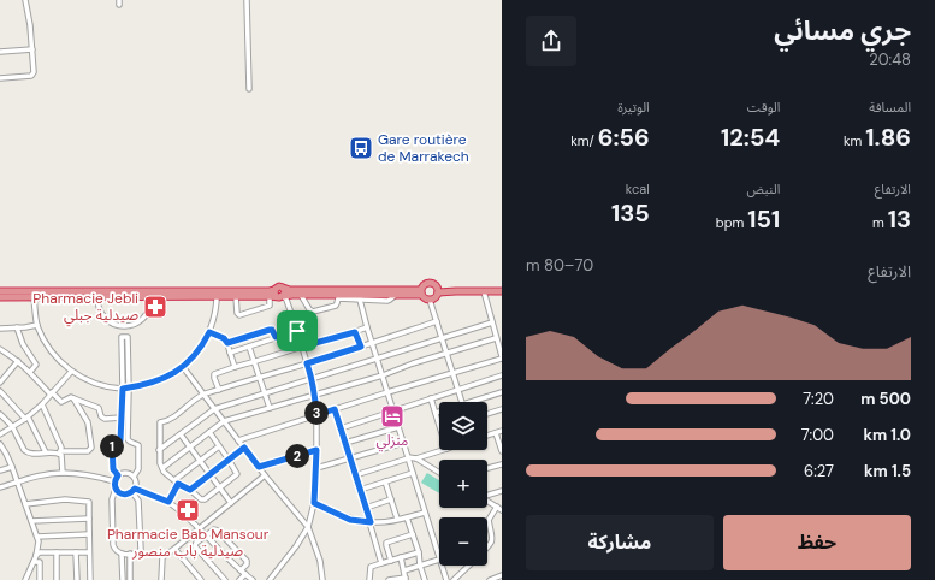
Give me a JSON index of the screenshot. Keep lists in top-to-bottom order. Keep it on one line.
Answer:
{"places":{"bus stop":["Gare routière de Marrakech"],"pharmacy":["Pharmacie Jebli صيدلية جبلي","Pharmacie Bab Mansour صيدلية باب منصور"],"hotel":["منزلي"]},"page":{"heading":["جري مسائي","20:48"],"stats":[["المسافة","1.86 km"],["الوقت","12:54"],["الوتيرة","6:56 /km"],["الارتفاع","13 m"],["النبض","151 bpm"],["kcal","135"]],"chart":["الارتفاع","70–80 m"],"list":[{"name":"500 m","note":"7:20"},{"name":"1.0 km","note":"7:00"},{"name":"1.5 km","note":"6:27"}],"pins":["3","1","2"],"map_buttons":["+","−"],"buttons":["حفظ","مشاركة"]}}
